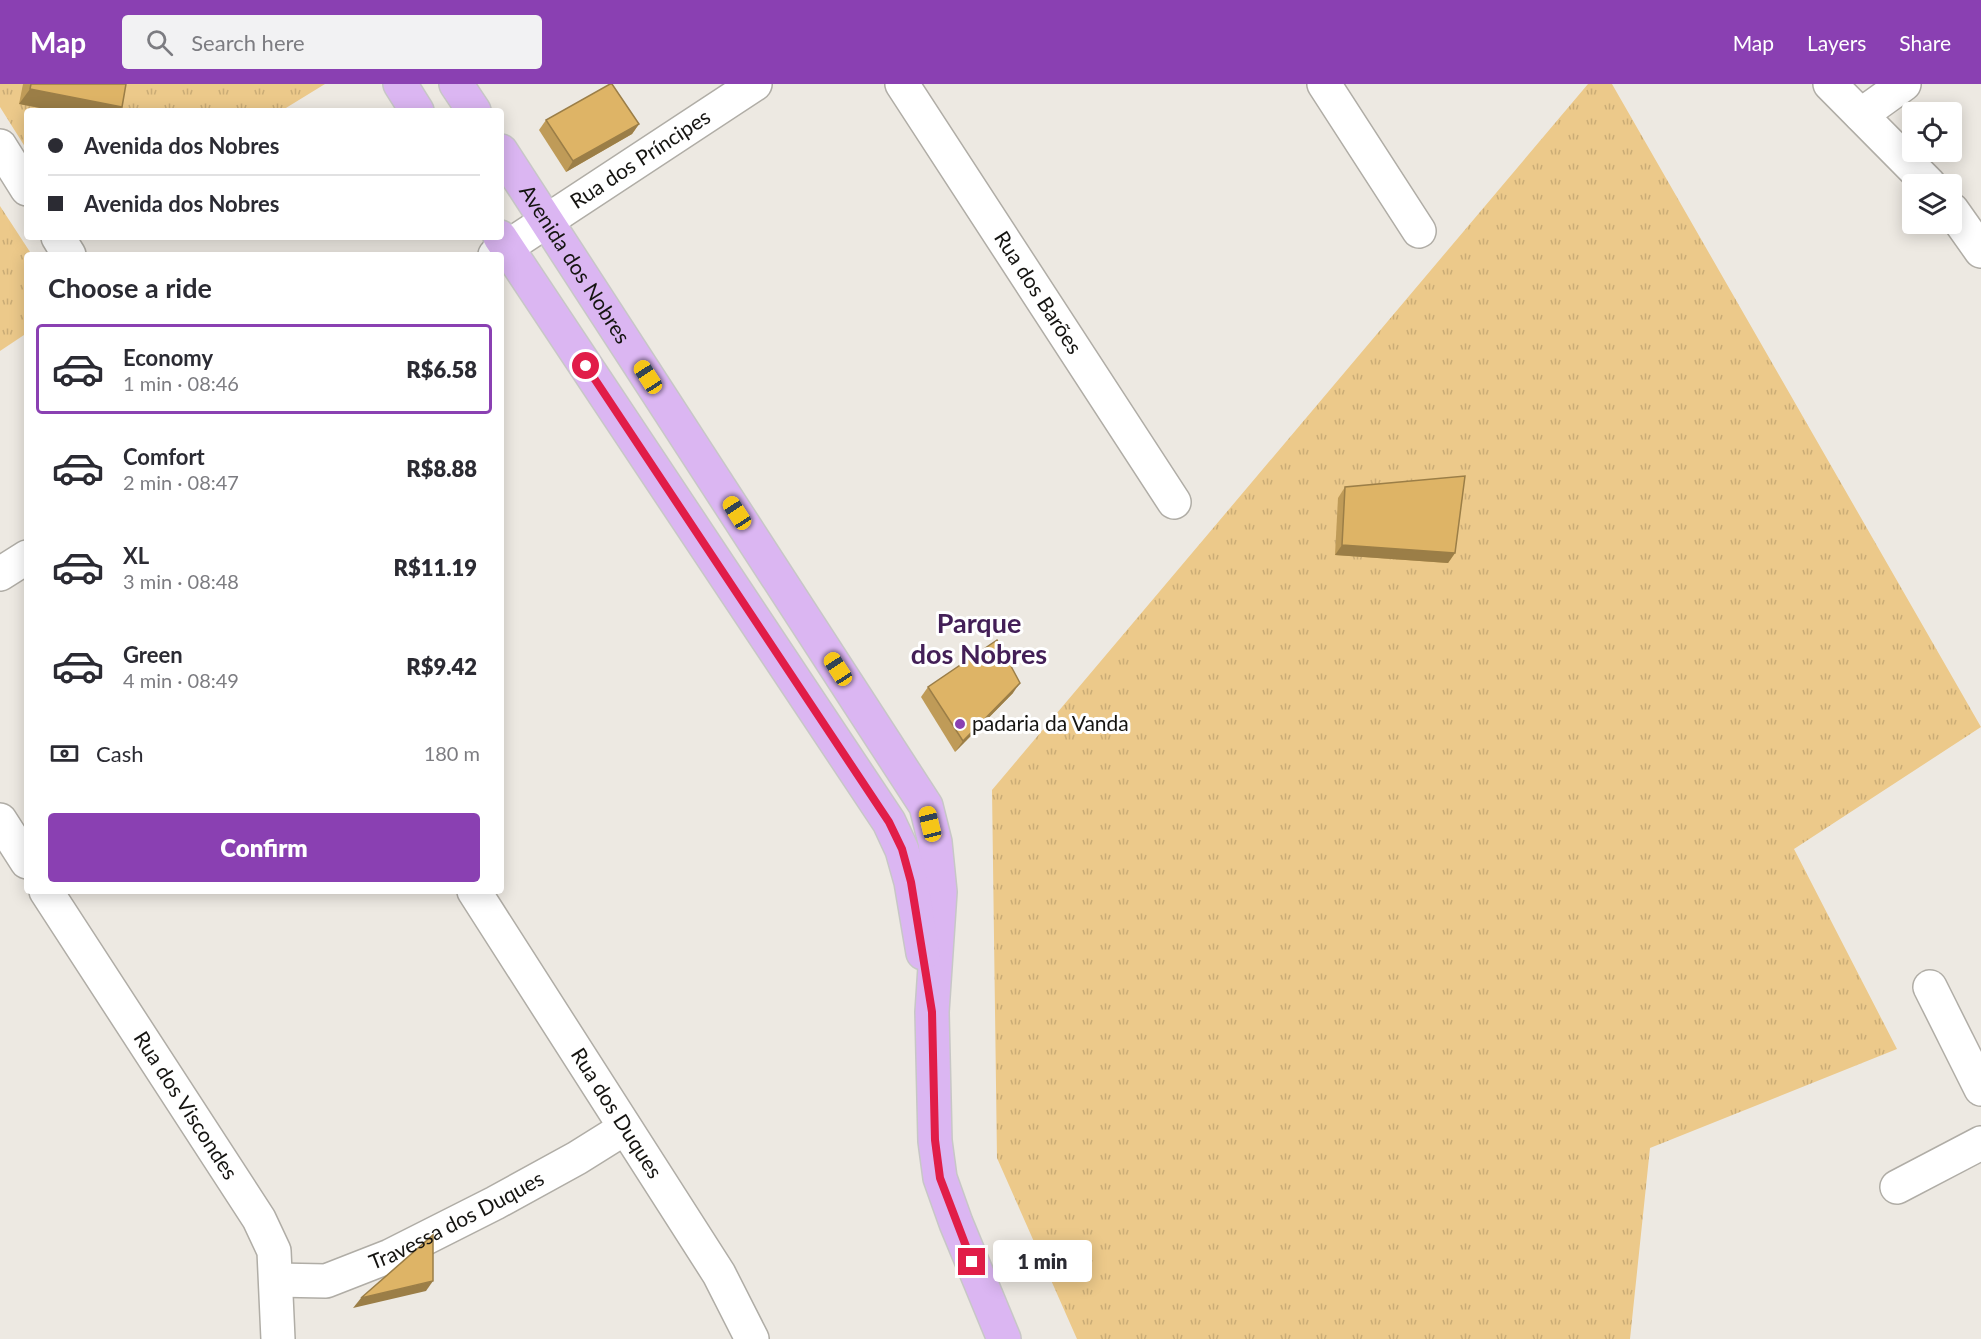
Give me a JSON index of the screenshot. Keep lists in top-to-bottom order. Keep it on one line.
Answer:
{"streets":{"main road":["Avenida dos Nobres"],"street":["Rua dos Príncipes","Rua dos Barões","Rua dos Viscondes","Rua dos Duques","Travessa dos Duques"]},"crossings":[["Rua dos Príncipes","Avenida dos Nobres"],["Rua dos Viscondes","Travessa dos Duques"],["Rua dos Duques","Travessa dos Duques"]],"districts":["Parque dos Nobres"],"places":["padaria da Vanda"],"page":{"header":"Map","search":"Search here","nav":["Map","Layers","Share"],"banner":["Avenida dos Nobres","Avenida dos Nobres"],"heading":"Choose a ride","list":[{"name":"Economy","note":"1 min · 08:46","value":"R$6.58"},{"name":"Comfort","note":"2 min · 08:47","value":"R$8.88"},{"name":"XL","note":"3 min · 08:48","value":"R$11.19"},{"name":"Green","note":"4 min · 08:49","value":"R$9.42"}],"pay":["Cash","180 m"],"buttons":"Confirm","bubble":"1 min"}}
